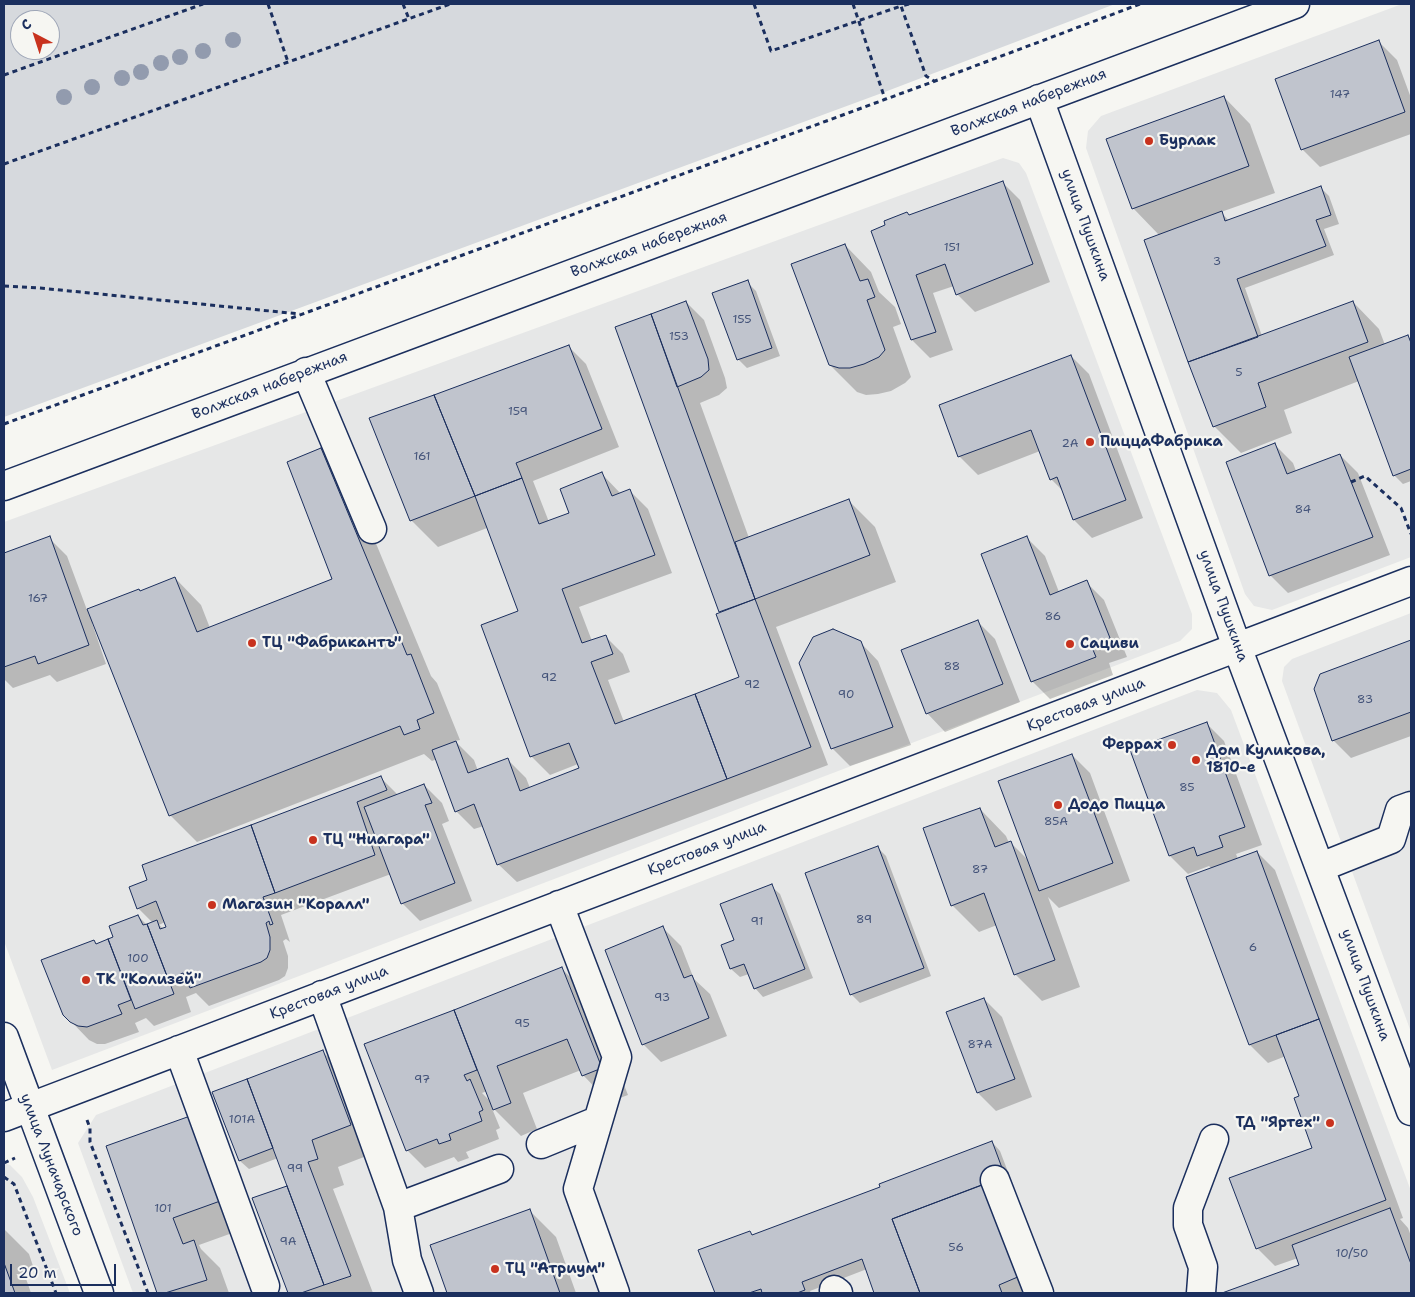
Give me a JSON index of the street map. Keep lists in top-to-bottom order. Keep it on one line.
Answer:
{"streets":{"street":["Волжская набережная","улица Пушкина","Крестовая улица","улица Луначарского"]},"crossings":[["Волжская набережная","улица Пушкина"],["улица Пушкина","Крестовая улица"],["Крестовая улица","улица Луначарского"]],"places":["Бурлак","ПиццаФабрика","ТЦ \"Фабрикантъ\"","Сациви","Феррах","Дом Куликова, 1810-е","Додо Пицца","ТЦ \"Ниагара\"","Магазин \"Коралл\"","ТК \"Колизей\"","ТД \"Яртех\"","ТЦ \"Атриум\""],"house_numbers":["147","151","3","155","153","5","159","2А","161","84","167","86","88","92","92","90","83","85","85А","87","89","91","6","100","93","95","87А","97","101А","99","101","9А","56","10/50"],"scale_bar":"20 m","north":"top left"}
